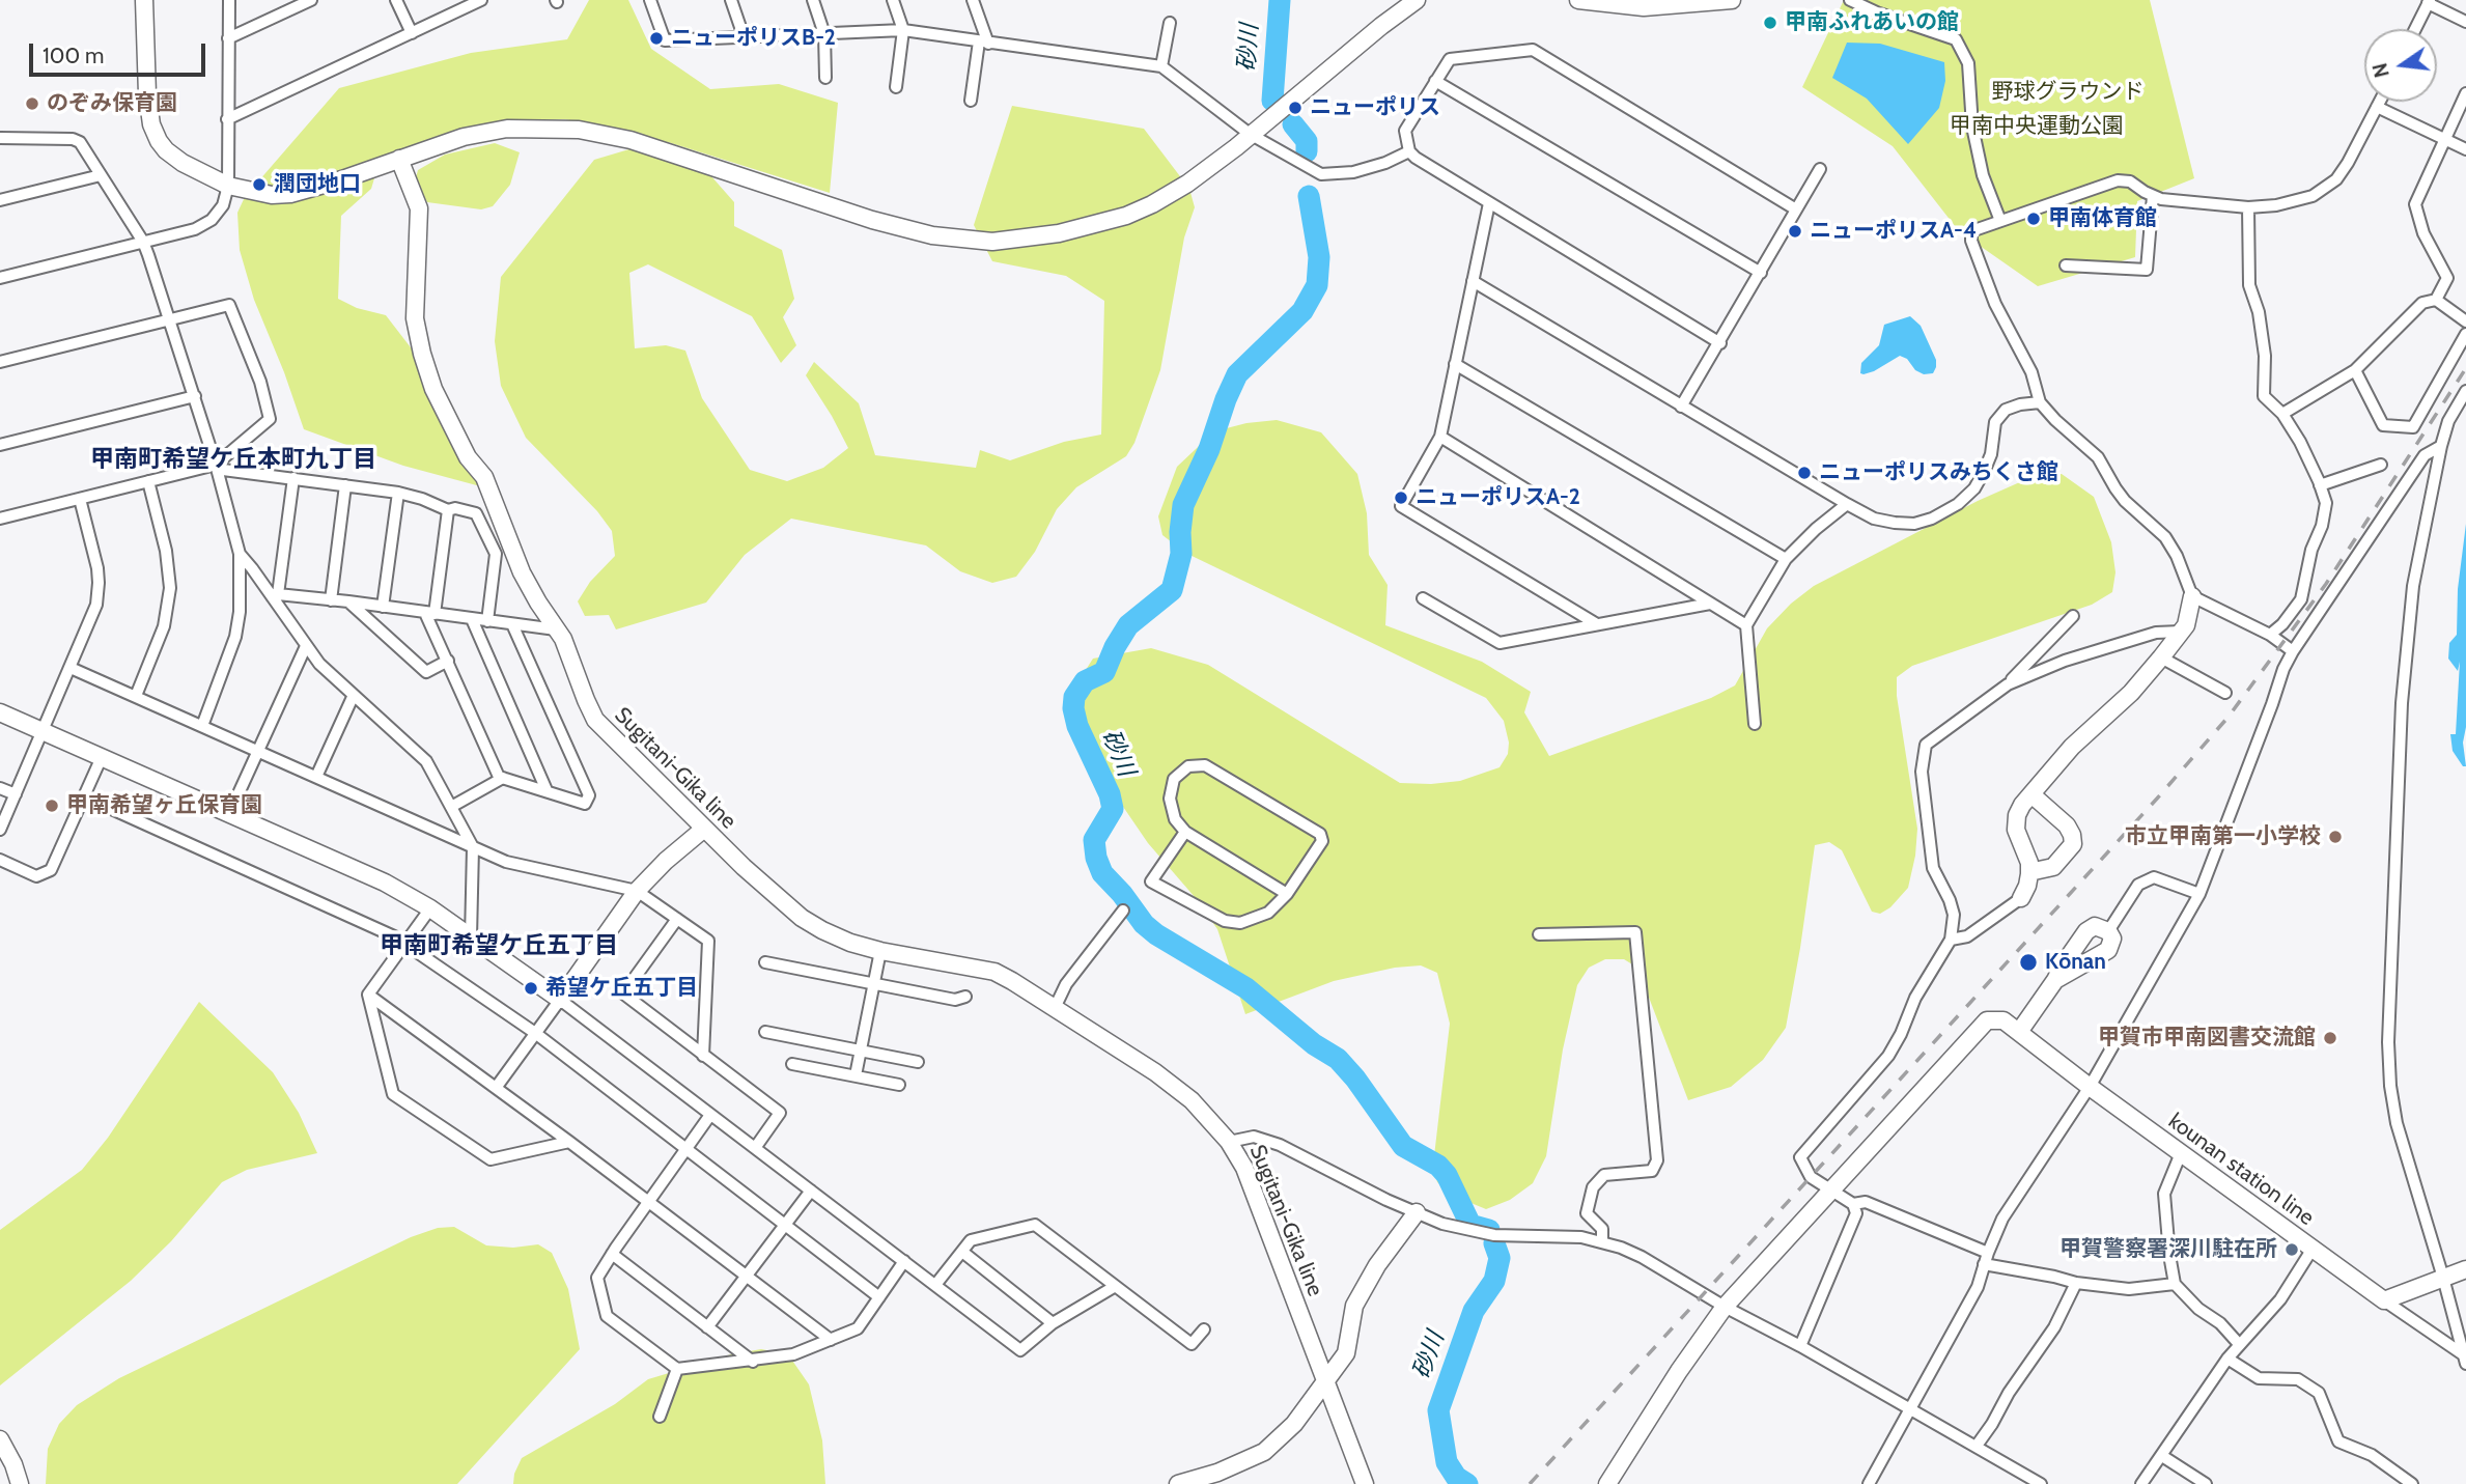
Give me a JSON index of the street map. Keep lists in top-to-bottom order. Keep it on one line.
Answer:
{"streets":{"street":["Sugitani-Gika line","kounan station line"]},"districts":["甲南町希望ケ丘本町九丁目","甲南町希望ケ丘五丁目"],"water":["砂川"],"parks":["野球グラウンド","甲南中央運動公園"],"places":["甲南ふれあいの館","ニューポリスB-2","のぞみ保育園","ニューポリス","潤団地口","甲南体育館","ニューポリスA-4","ニューポリスみちくさ館","ニューポリスA-2","甲南希望ヶ丘保育園","市立甲南第一小学校","Kōnan","希望ケ丘五丁目","甲賀市甲南図書交流館","甲賀警察署深川駐在所"],"scale_bar":"100 m","north":"left"}
